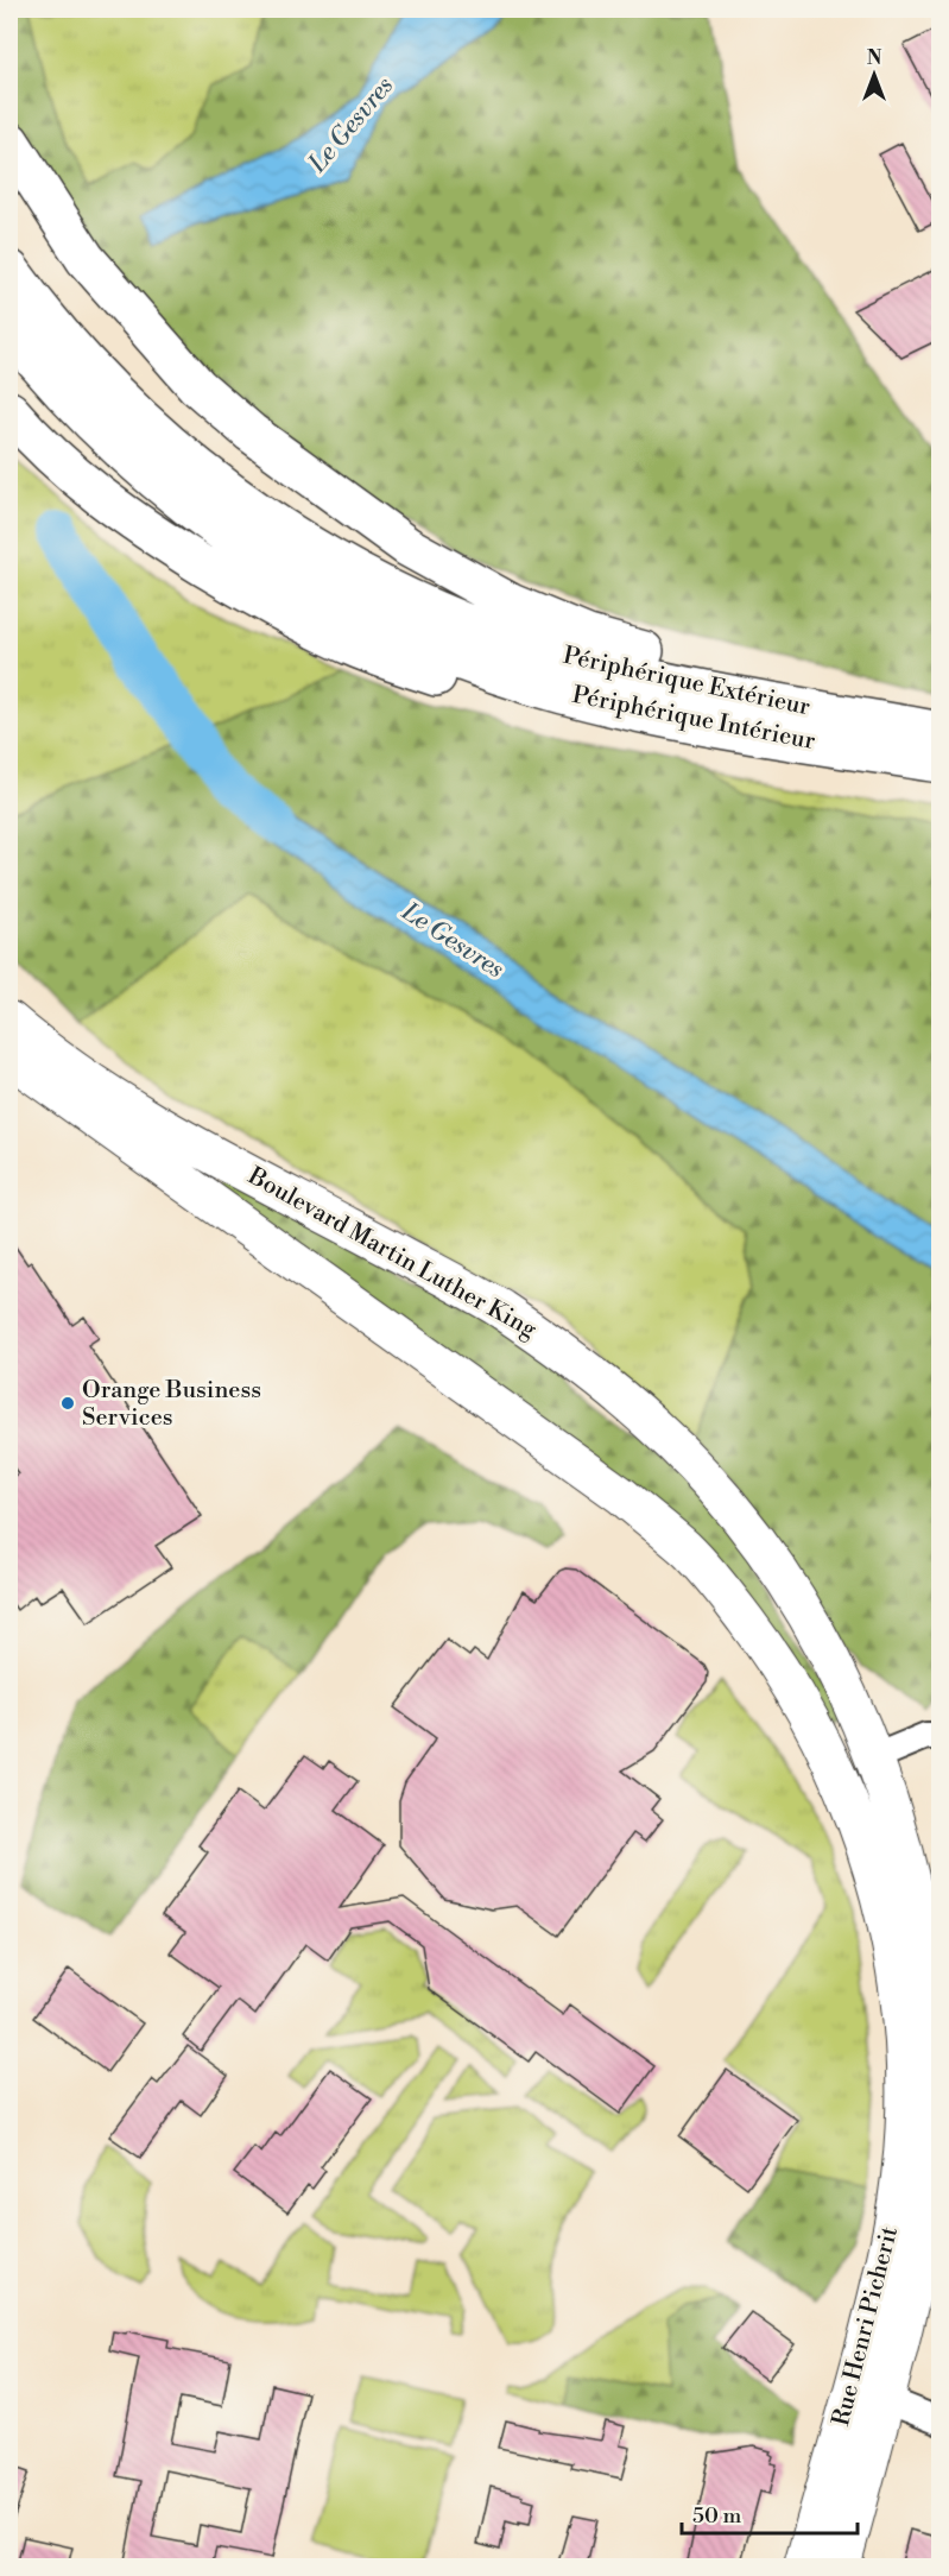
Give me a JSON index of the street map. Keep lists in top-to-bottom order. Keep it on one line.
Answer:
{"streets":{"highway":["Périphérique Extérieur","Périphérique Intérieur"],"main road":["Boulevard Martin Luther King","Rue Henri Picherit"]},"crossings":[["Boulevard Martin Luther King","Rue Henri Picherit"]],"water":["Le Gesvres"],"places":["Orange Business Services"],"scale_bar":"50 m","north":"top"}
